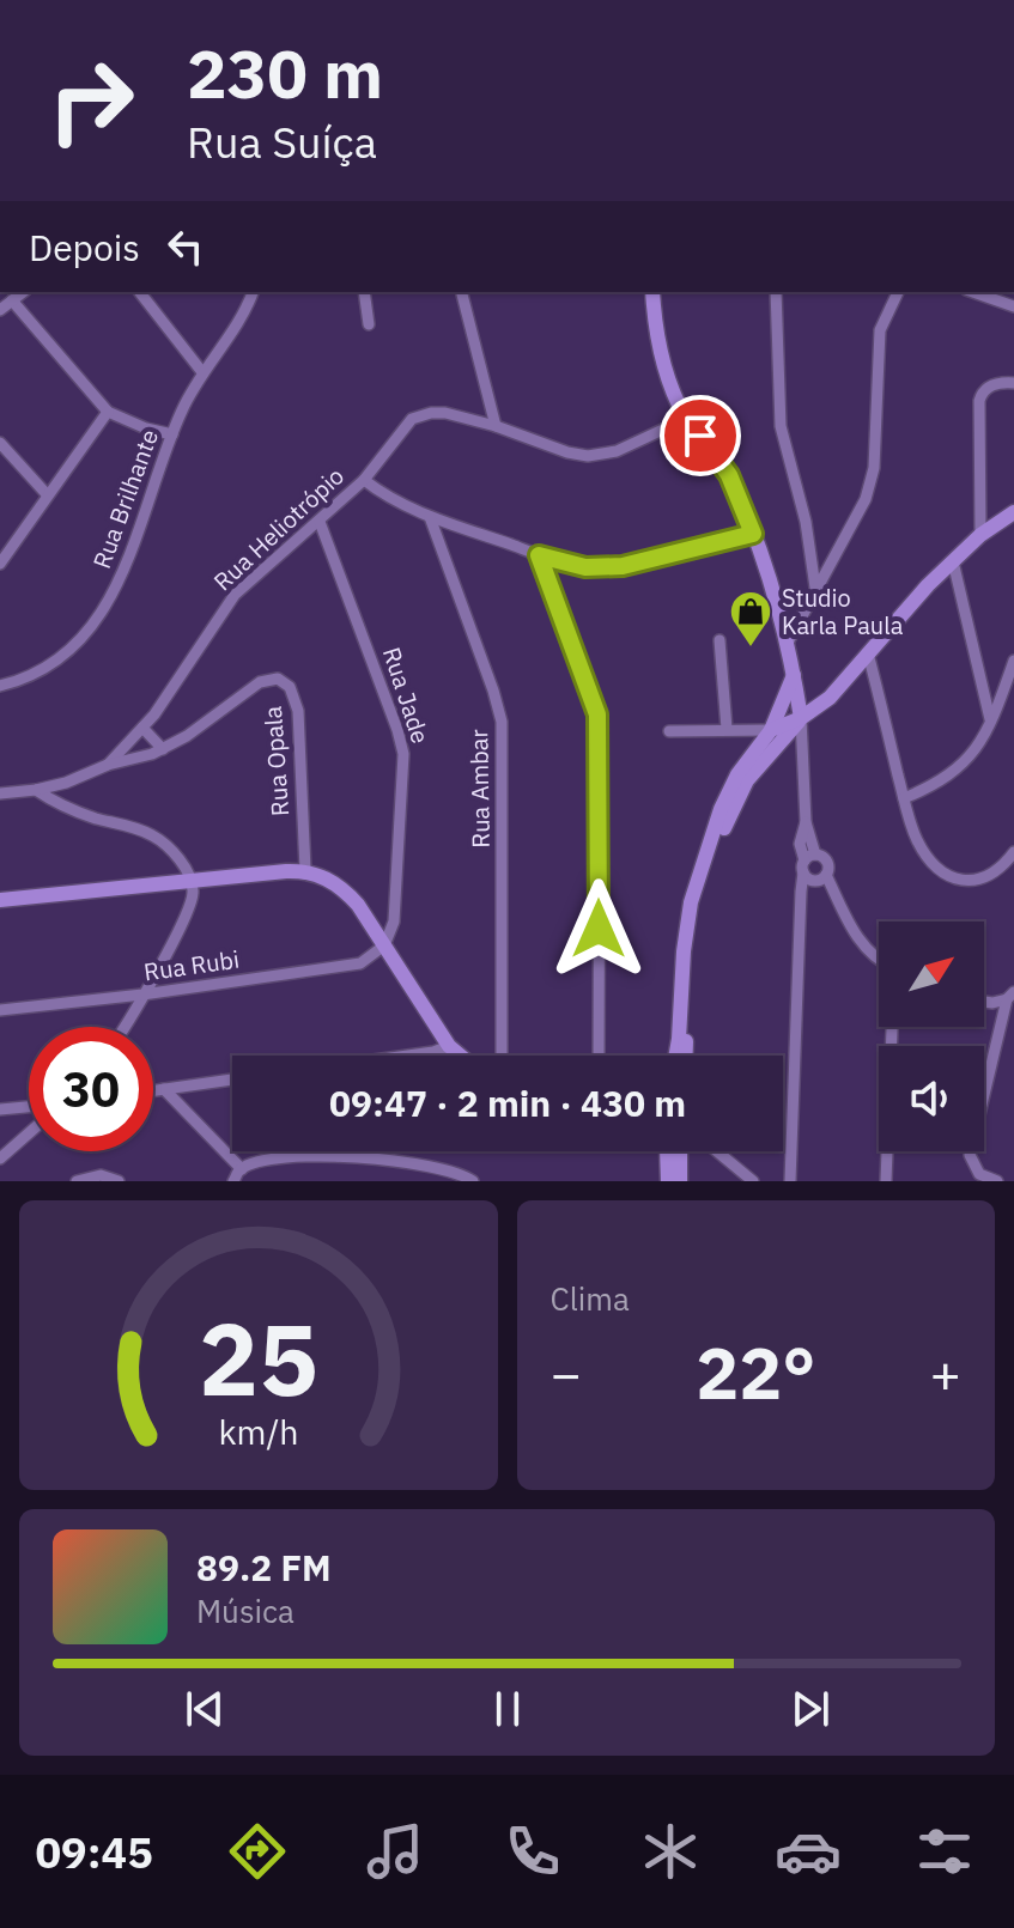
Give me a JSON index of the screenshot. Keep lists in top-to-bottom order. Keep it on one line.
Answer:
{"streets":{"street":["Rua Brilhante","Rua Heliotrópio","Rua Jade","Rua Opala","Rua Ambar","Rua Rubi"]},"crossings":[["Rua Heliotrópio","Rua Jade"],["Rua Heliotrópio","Rua Opala"],["Rua Jade","Rua Rubi"]],"places":{"shop":["Studio Karla Paula"]},"north":"top right","page":{"turn":["230 m","Rua Suíça"],"then":"Depois","limit":"30","trip":"09:47 · 2 min · 430 m","tile":"Clima","heat":["−","22°","+"],"song":["89.2 FM","Música"],"tabs":"09:45","gauge":["25","km/h"]}}
